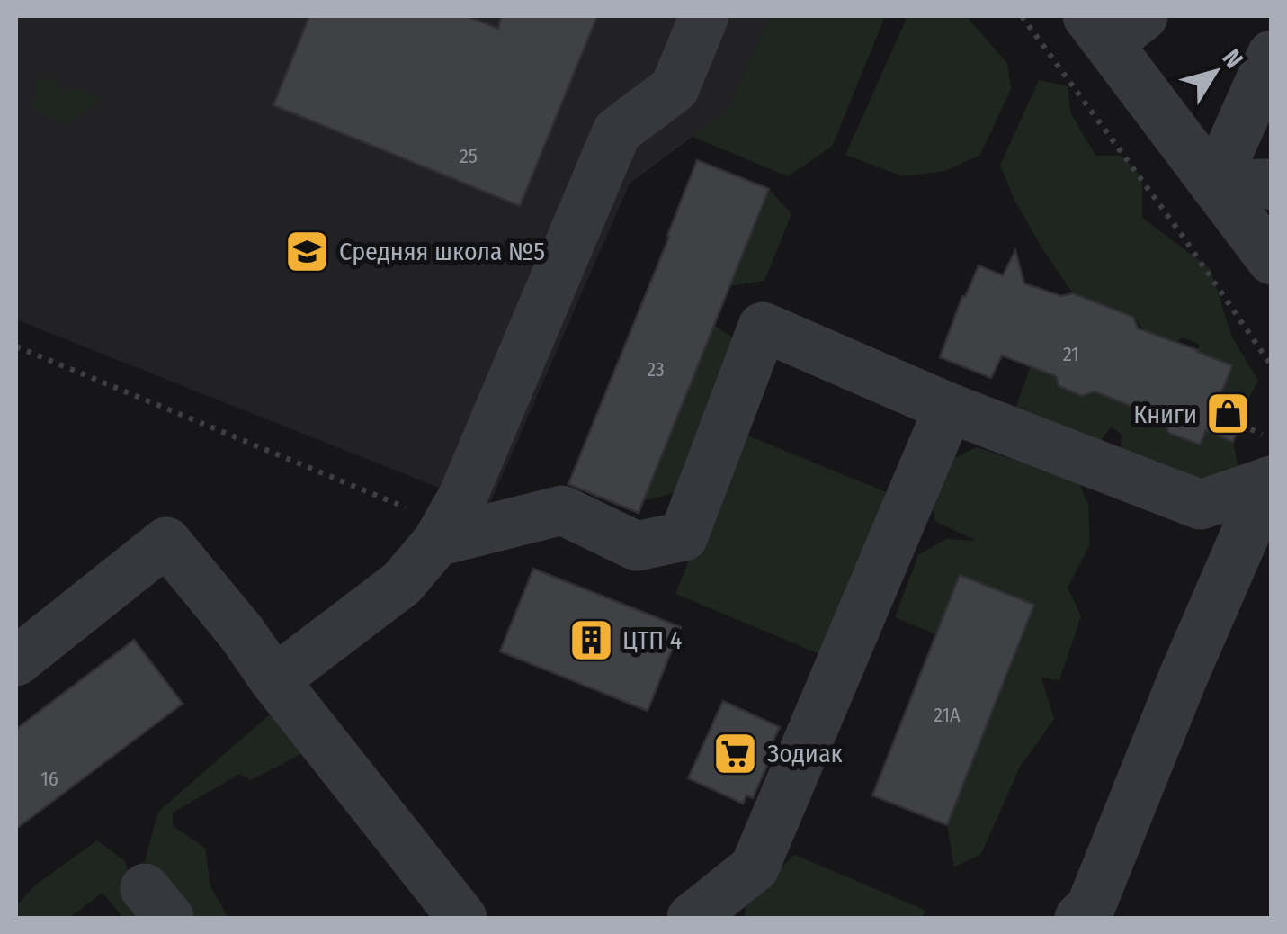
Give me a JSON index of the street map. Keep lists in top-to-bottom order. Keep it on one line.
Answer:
{"places":{"school or university":["Средняя школа №5"],"shop":["Книги"],"building":["ЦТП 4"],"supermarket":["Зодиак"]},"house_numbers":["25","21","23","21А","16"],"north":"top right"}
